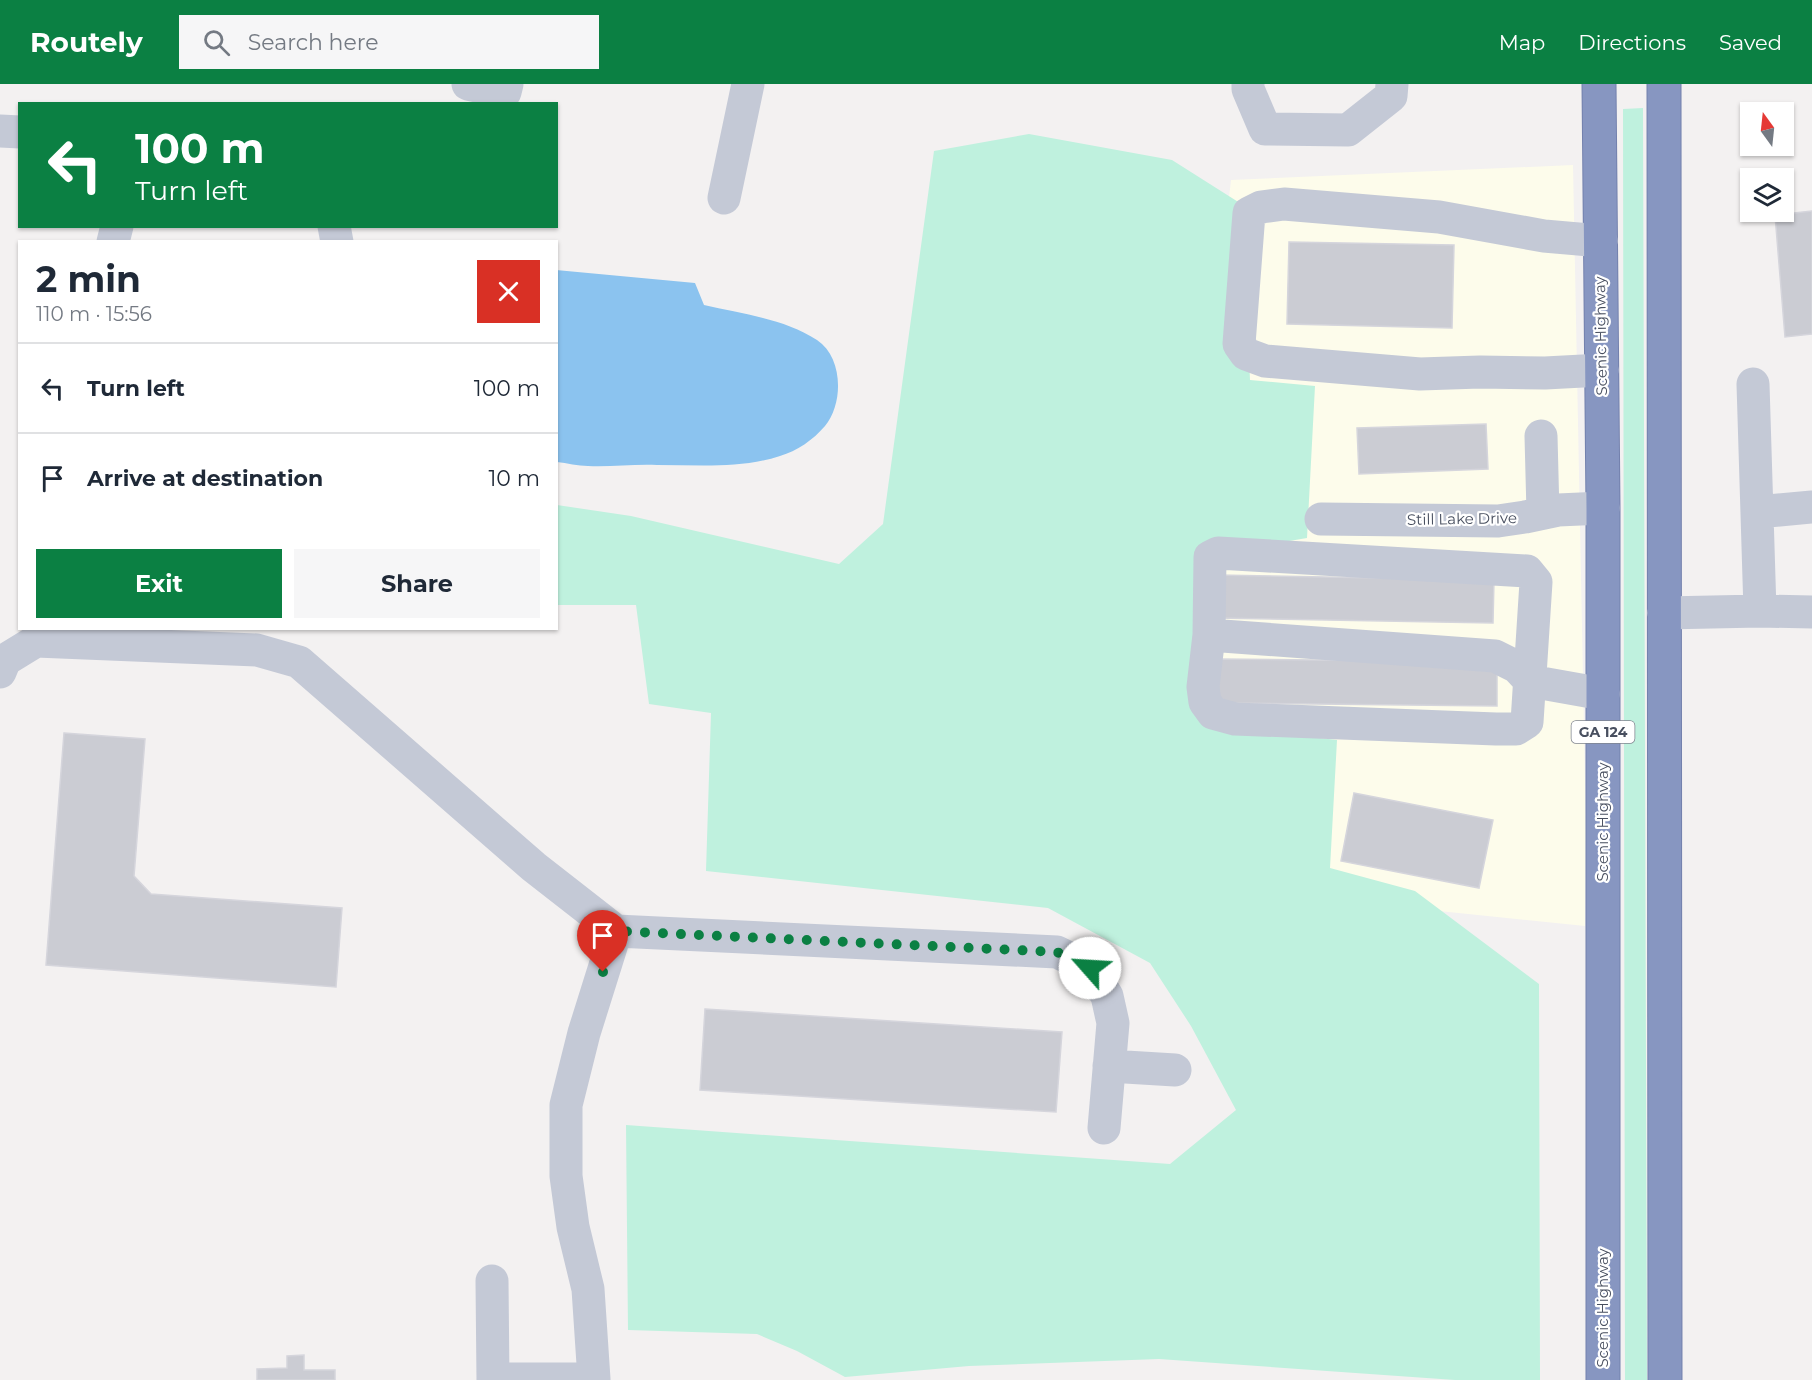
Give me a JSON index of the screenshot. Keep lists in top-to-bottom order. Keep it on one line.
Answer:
{"streets":{"highway":["Scenic Highway","GA 124"],"street":["Still Lake Drive"]},"crossings":[["Scenic Highway","Still Lake Drive"]],"north":"top","page":{"header":"Routely","search":"Search here","nav":["Map","Directions","Saved"],"turn":["100 m","Turn left"],"heading":["2 min","110 m · 15:56"],"list":[{"name":"Turn left","value":"100 m"},{"name":"Arrive at destination","value":"10 m"}],"buttons":["Exit","Share"]}}
